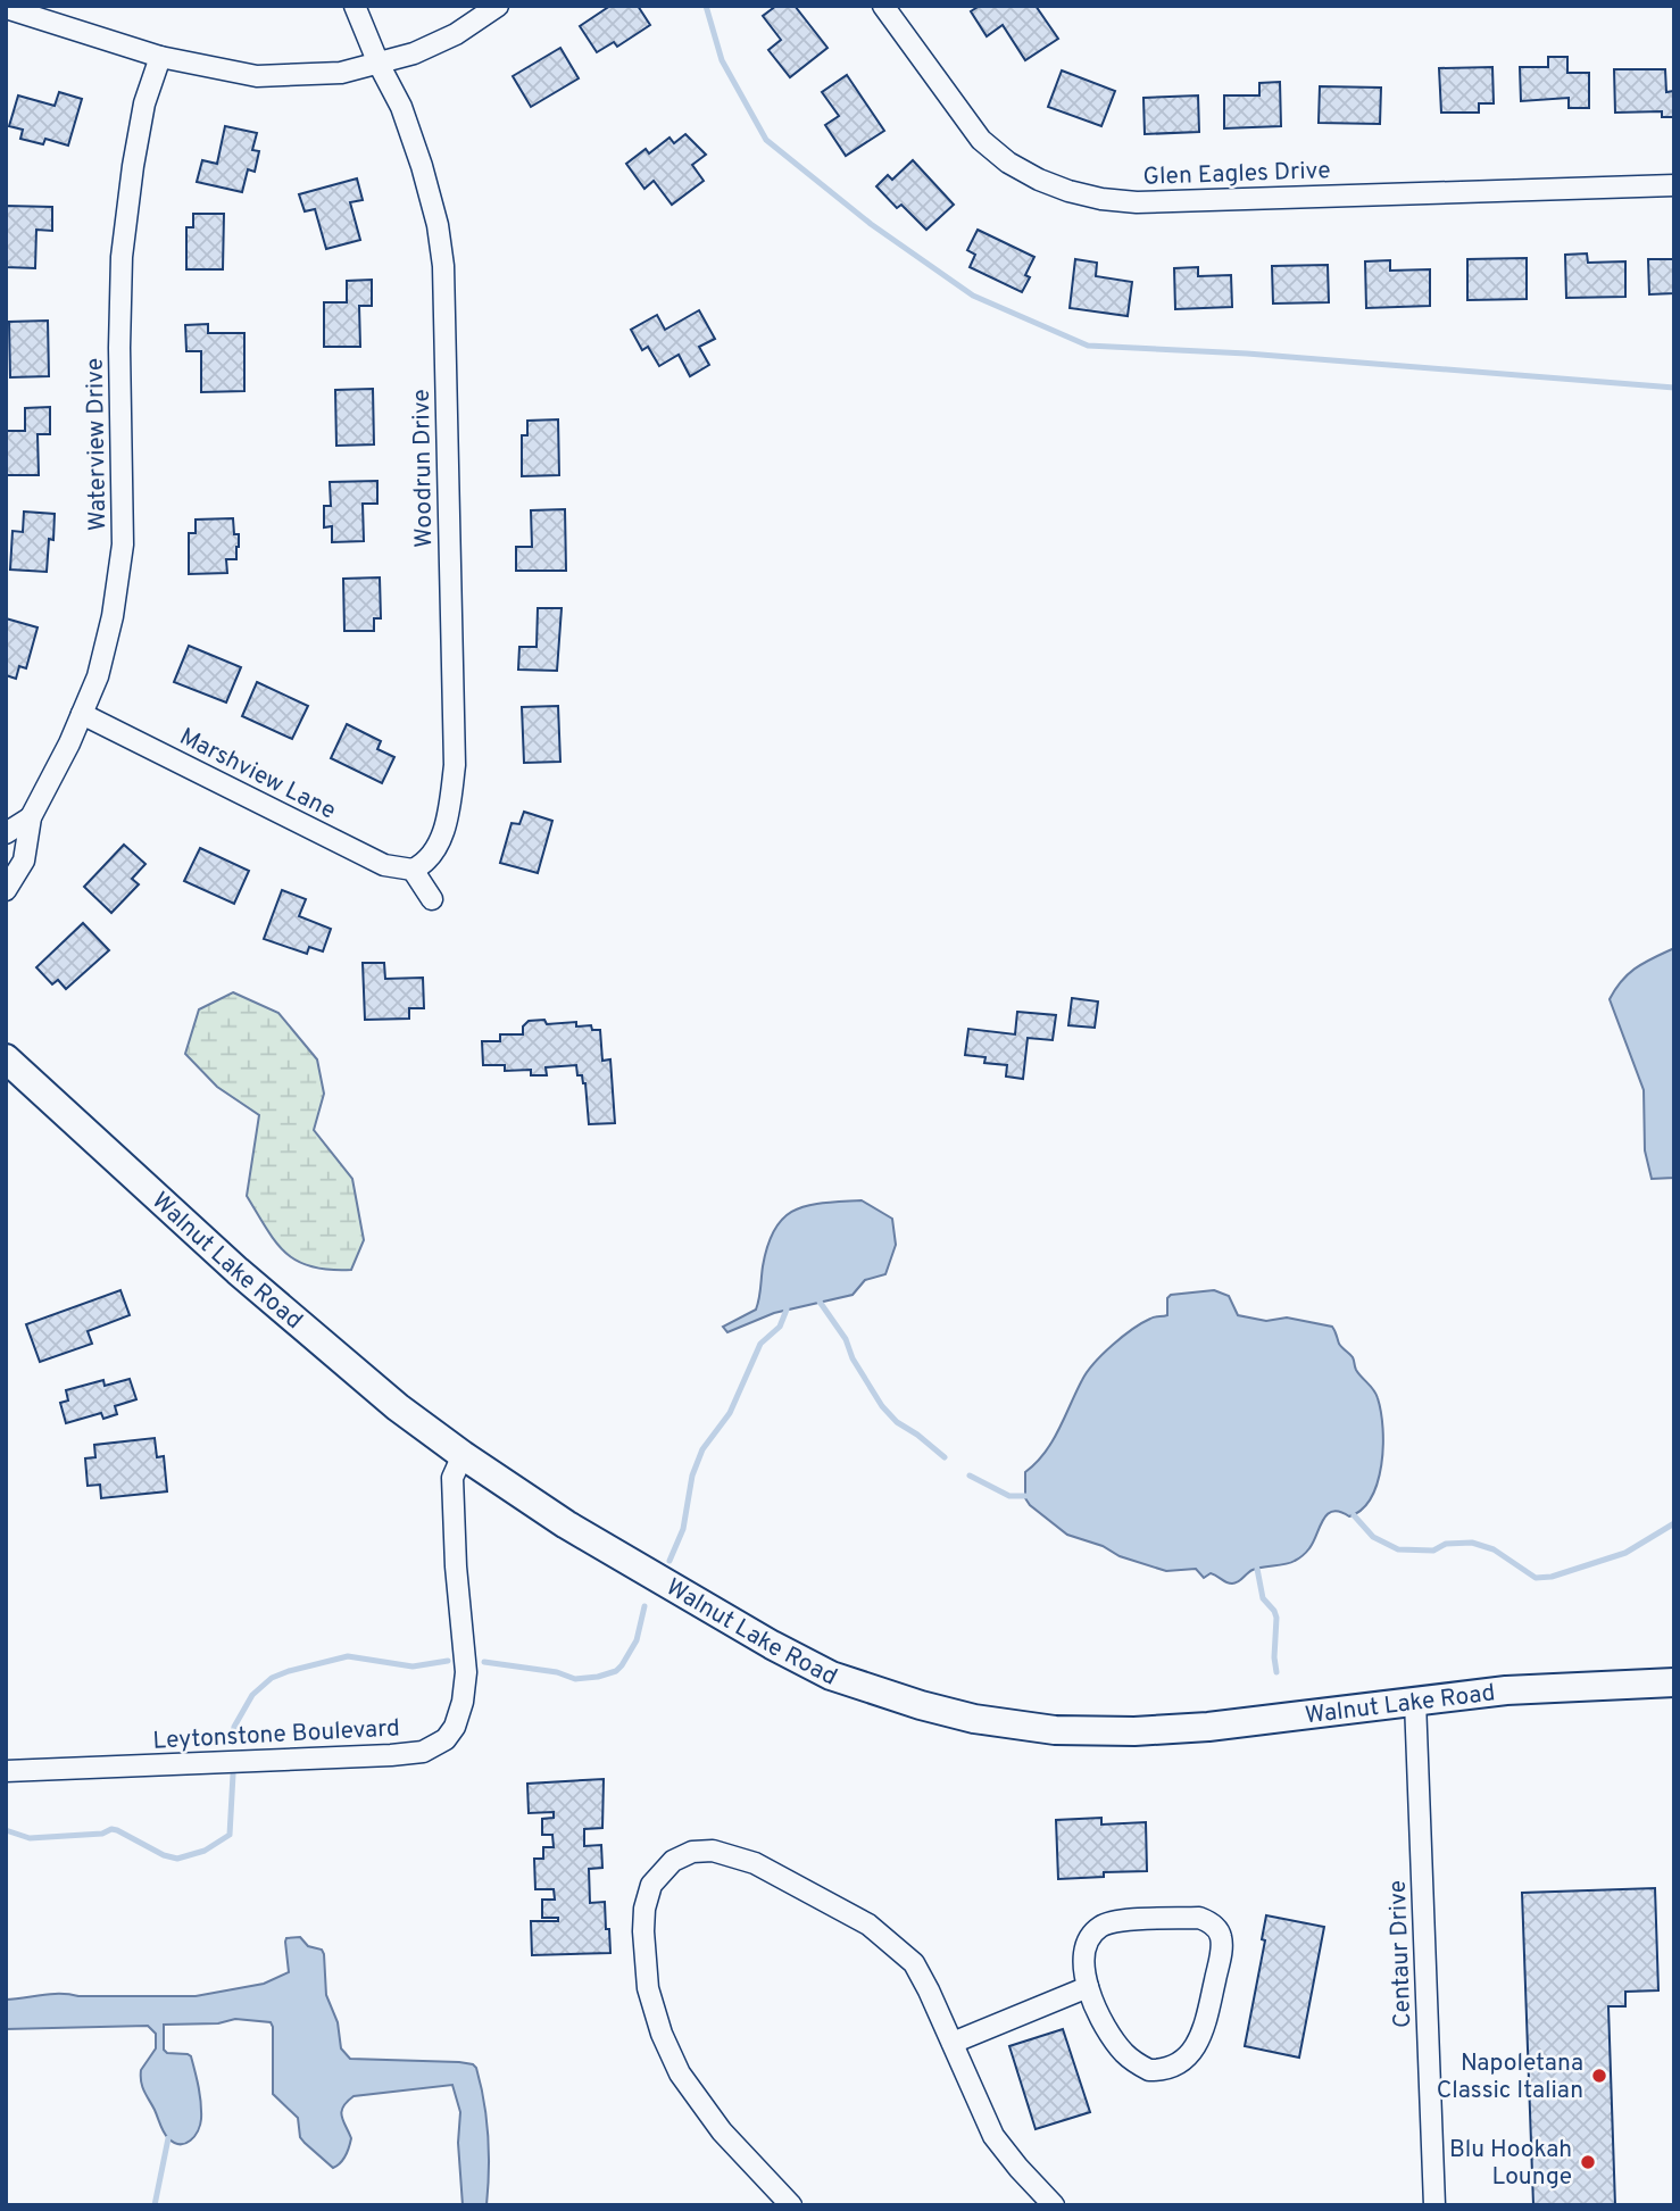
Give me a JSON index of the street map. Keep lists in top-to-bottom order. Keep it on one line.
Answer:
{"streets":{"street":["Glen Eagles Drive","Waterview Drive","Woodrun Drive","Marshview Lane","Walnut Lake Road","Leytonstone Boulevard","Centaur Drive"]},"crossings":[["Waterview Drive","Marshview Lane"],["Woodrun Drive","Marshview Lane"],["Walnut Lake Road","Leytonstone Boulevard"],["Walnut Lake Road","Centaur Drive"]],"places":["Napoletana Classic Italian","Blu Hookah Lounge"]}
